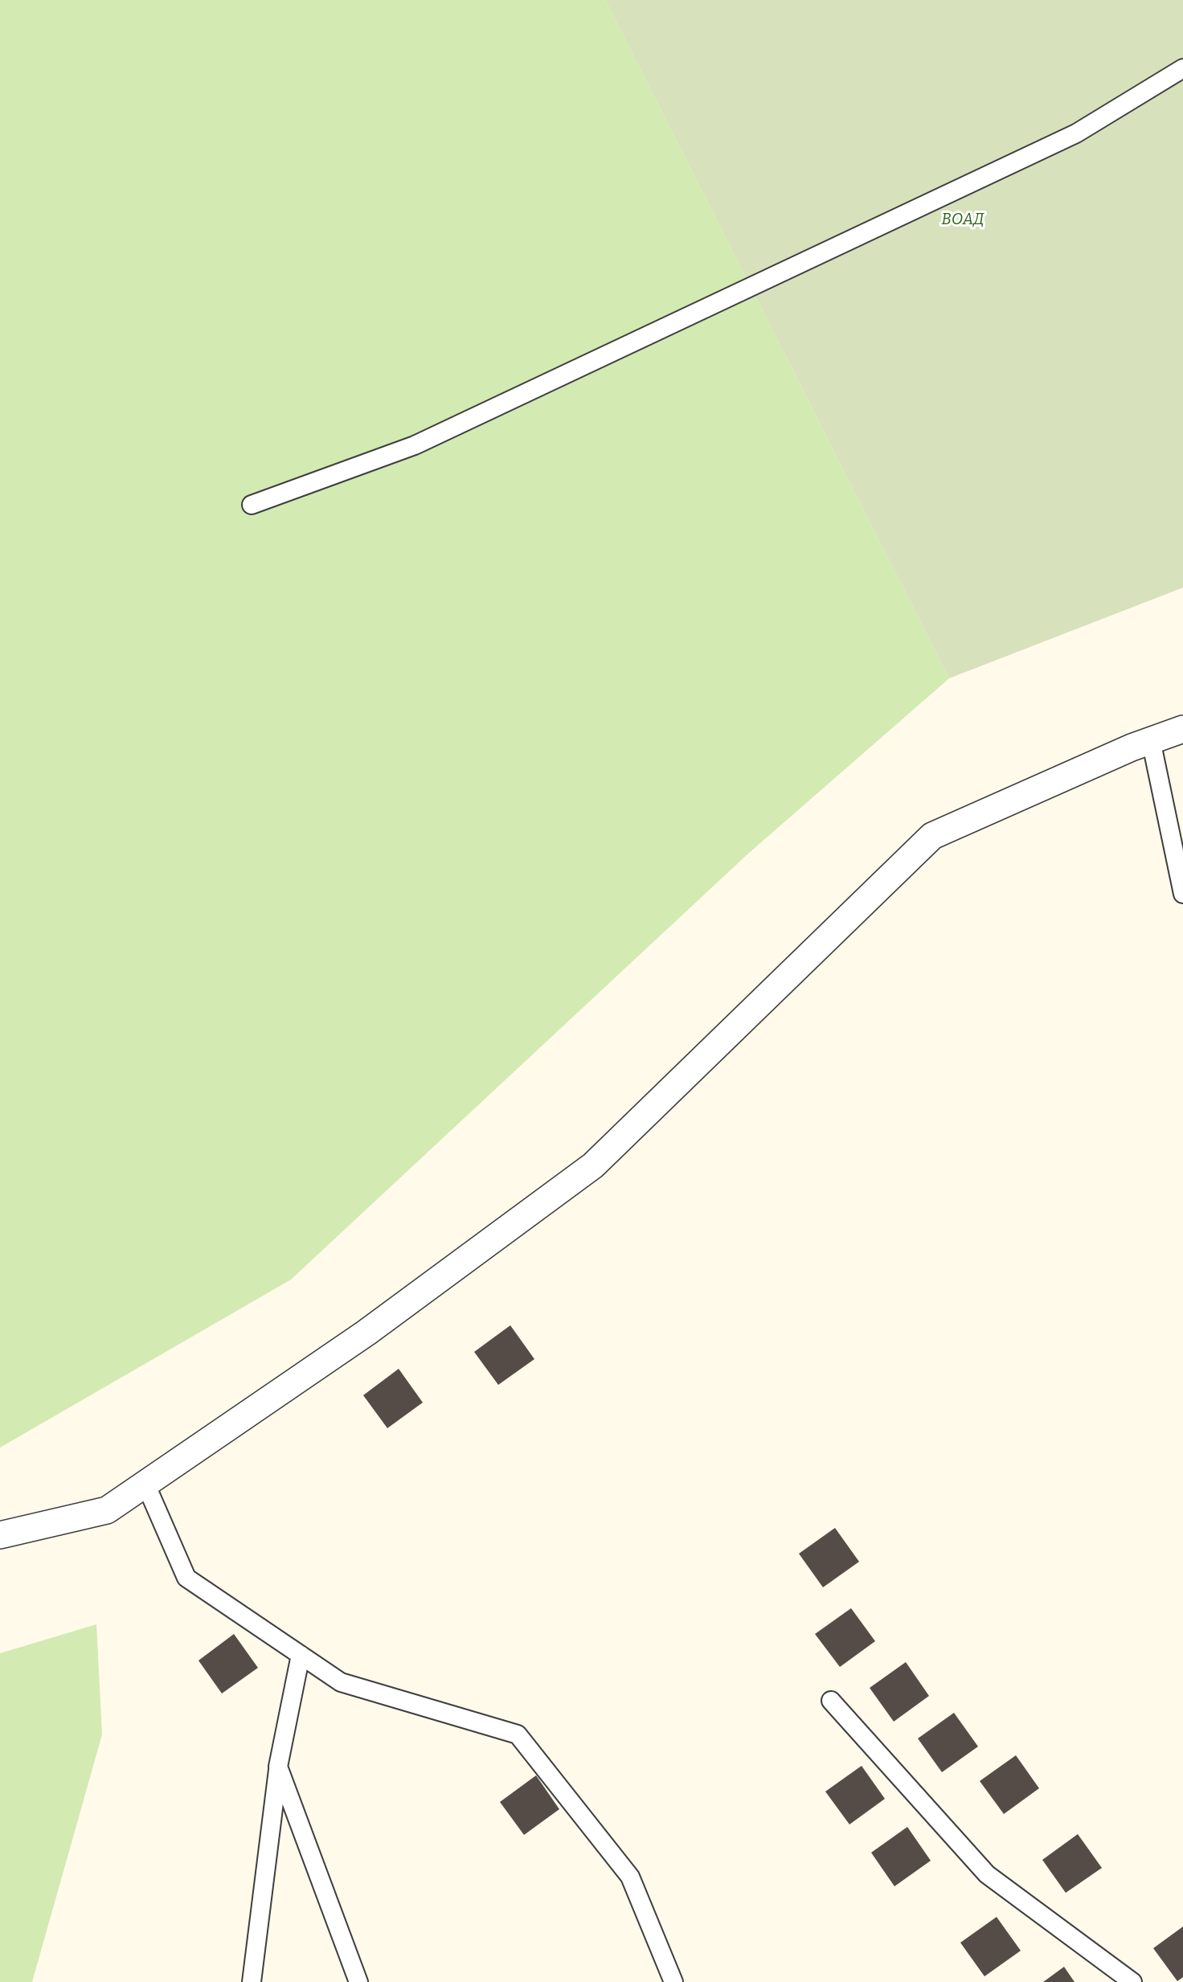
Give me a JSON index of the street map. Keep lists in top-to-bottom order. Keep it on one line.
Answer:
{"parks":["ВОАД"]}
